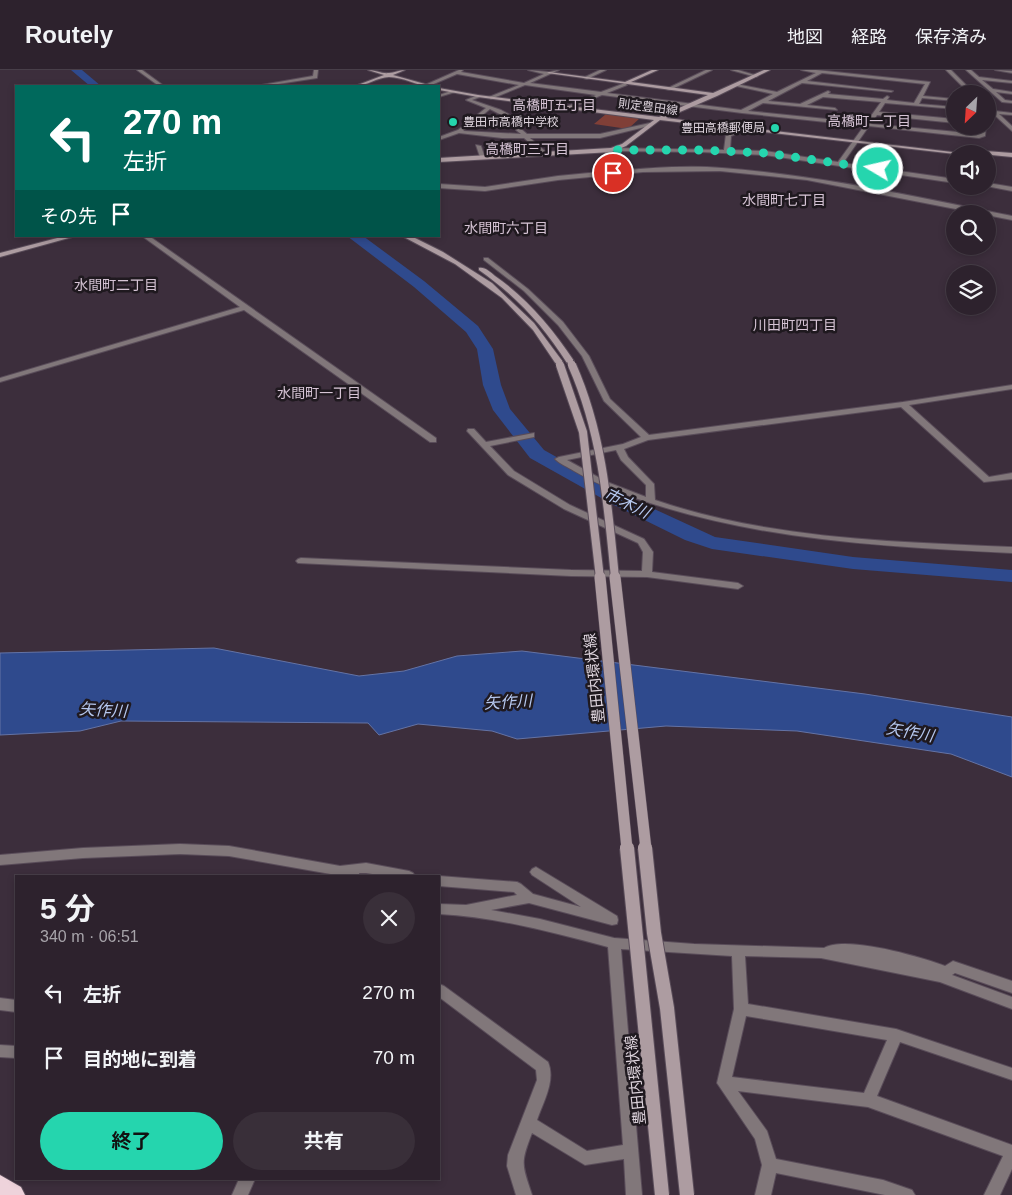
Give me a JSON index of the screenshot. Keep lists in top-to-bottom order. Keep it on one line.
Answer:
{"streets":{"street":["則定豊田線","豊田内環状線"]},"districts":["高橋町五丁目","高橋町一丁目","高橋町三丁目","水間町七丁目","水間町六丁目","水間町二丁目","川田町四丁目","水間町一丁目"],"water":["市木川","矢作川"],"places":["豊田市高橋中学校","豊田高橋郵便局"],"north":"bottom left","page":{"header":"Routely","nav":["地図","経路","保存済み"],"turn":["270 m","左折"],"then":"その先","heading":["5 分","340 m · 06:51"],"list":[{"name":"左折","value":"270 m"},{"name":"目的地に到着","value":"70 m"}],"buttons":["終了","共有"]}}
